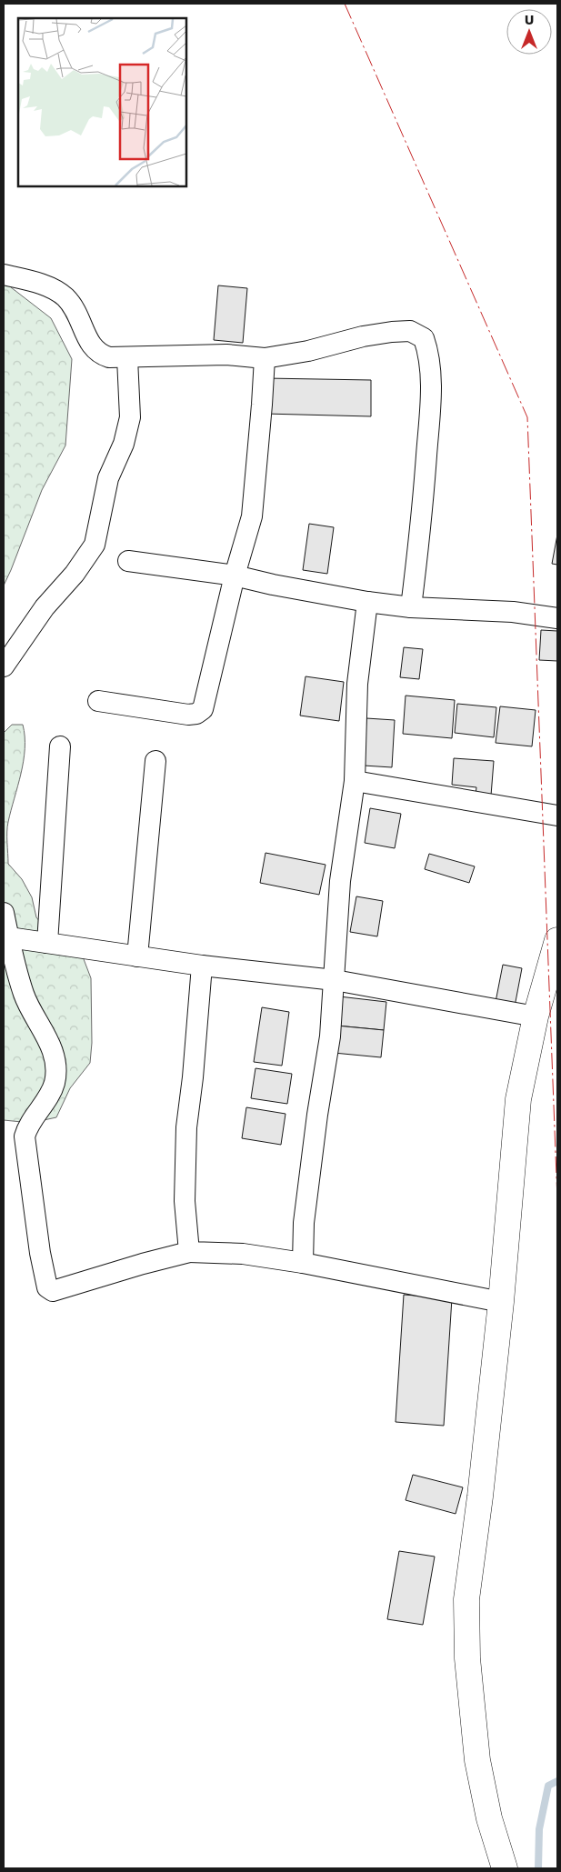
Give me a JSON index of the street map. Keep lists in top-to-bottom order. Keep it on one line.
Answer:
{"north":"top"}
